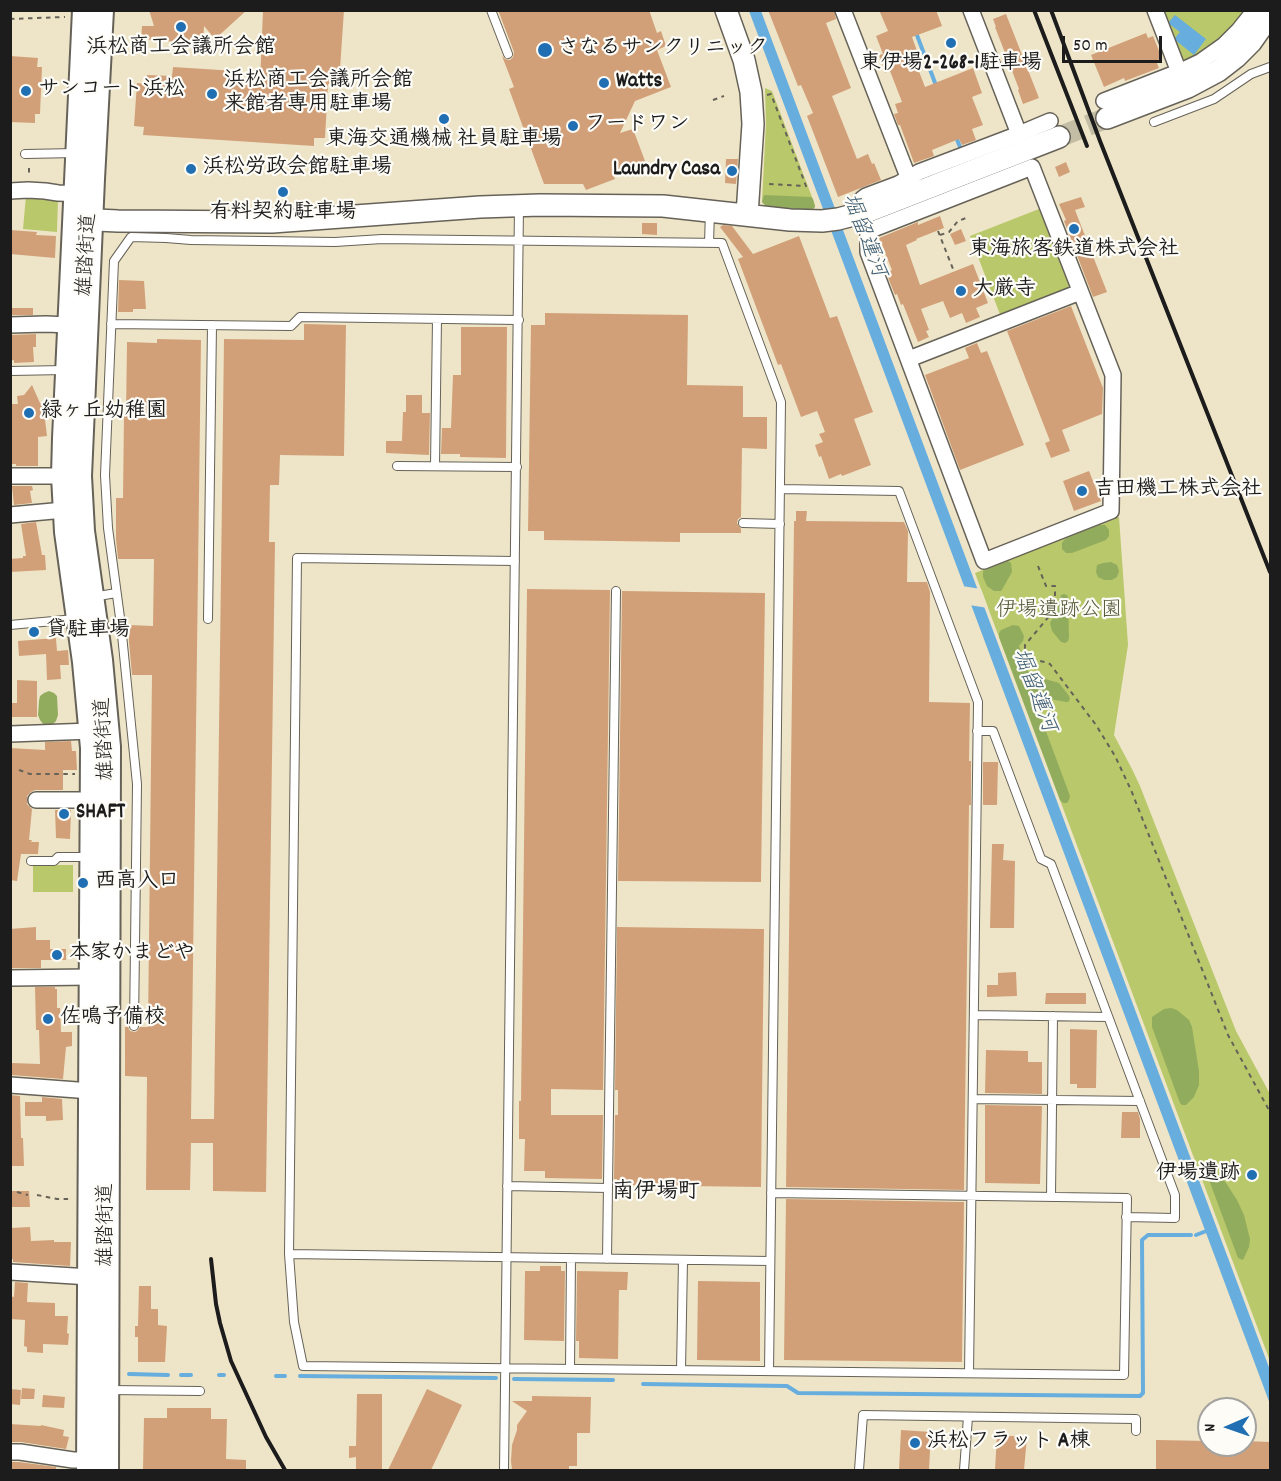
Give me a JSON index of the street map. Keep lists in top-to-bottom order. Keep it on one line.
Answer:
{"streets":{"main road":["雄踏街道"]},"districts":["南伊場町"],"water":["堀留運河"],"parks":["伊場遺跡公園"],"places":["浜松商工会議所会館","東伊場2-268-1駐車場","さなるサンクリニック","Watts","サンコート浜松","浜松商工会議所会館 来館者専用駐車場","東海交通機械 社員駐車場","フードワン","浜松労政会館駐車場","Laundry Casa","有料契約駐車場","東海旅客鉄道株式会社","大厳寺","緑ヶ丘幼稚園","吉田機工株式会社","貸駐車場","SHAFT","西高入口","本家かまどや","佐鳴予備校","伊場遺跡","浜松フラット A棟"],"scale_bar":"50 m","north":"left"}
